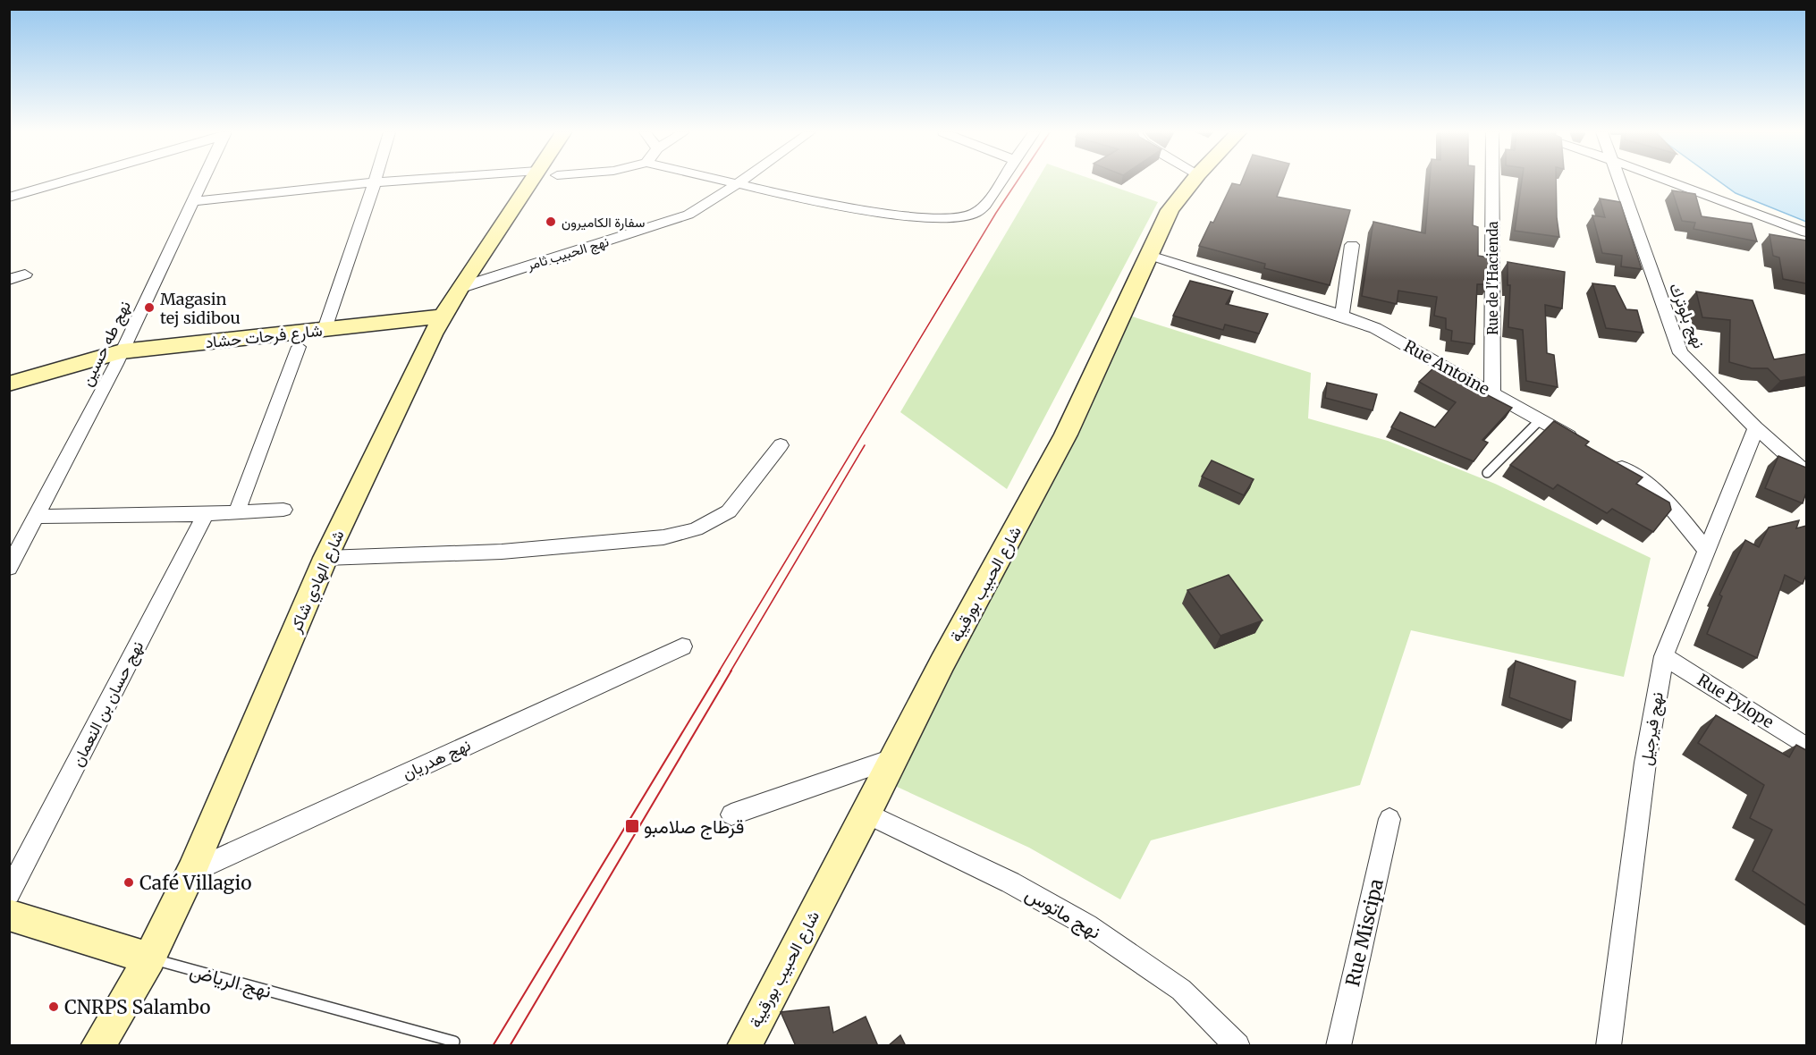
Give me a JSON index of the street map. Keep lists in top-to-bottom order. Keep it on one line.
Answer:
{"streets":{"street":["نهج الحبيب ثامر","Rue de l'Hacienda","نهج بلوترك","شارع فرحات حشاد","نهج طه حسين","Rue Antoine","شارع الهادي شاكر","شارع الحبيب بورقيبة","Rue Pylope","نهج حسان بن النعمان","نهج فيرجيل","نهج هدريان","نهج ماتوس","Rue Miscipa","نهج الرياض"]},"crossings":[["نهج الحبيب ثامر","شارع الهادي شاكر"],["Rue de l'Hacienda","Rue Antoine"],["نهج بلوترك","نهج فيرجيل"],["شارع فرحات حشاد","نهج طه حسين"],["شارع فرحات حشاد","شارع الهادي شاكر"],["Rue Antoine","شارع الحبيب بورقيبة"],["شارع الهادي شاكر","نهج هدريان"],["شارع الهادي شاكر","نهج الرياض"],["شارع الحبيب بورقيبة","نهج ماتوس"],["Rue Pylope","نهج فيرجيل"]],"places":{"other":["سفارة الكاميرون","Magasin tej sidibou","Café Villagio","CNRPS Salambo"],"transit":["قرطاج صلامبو"]}}
